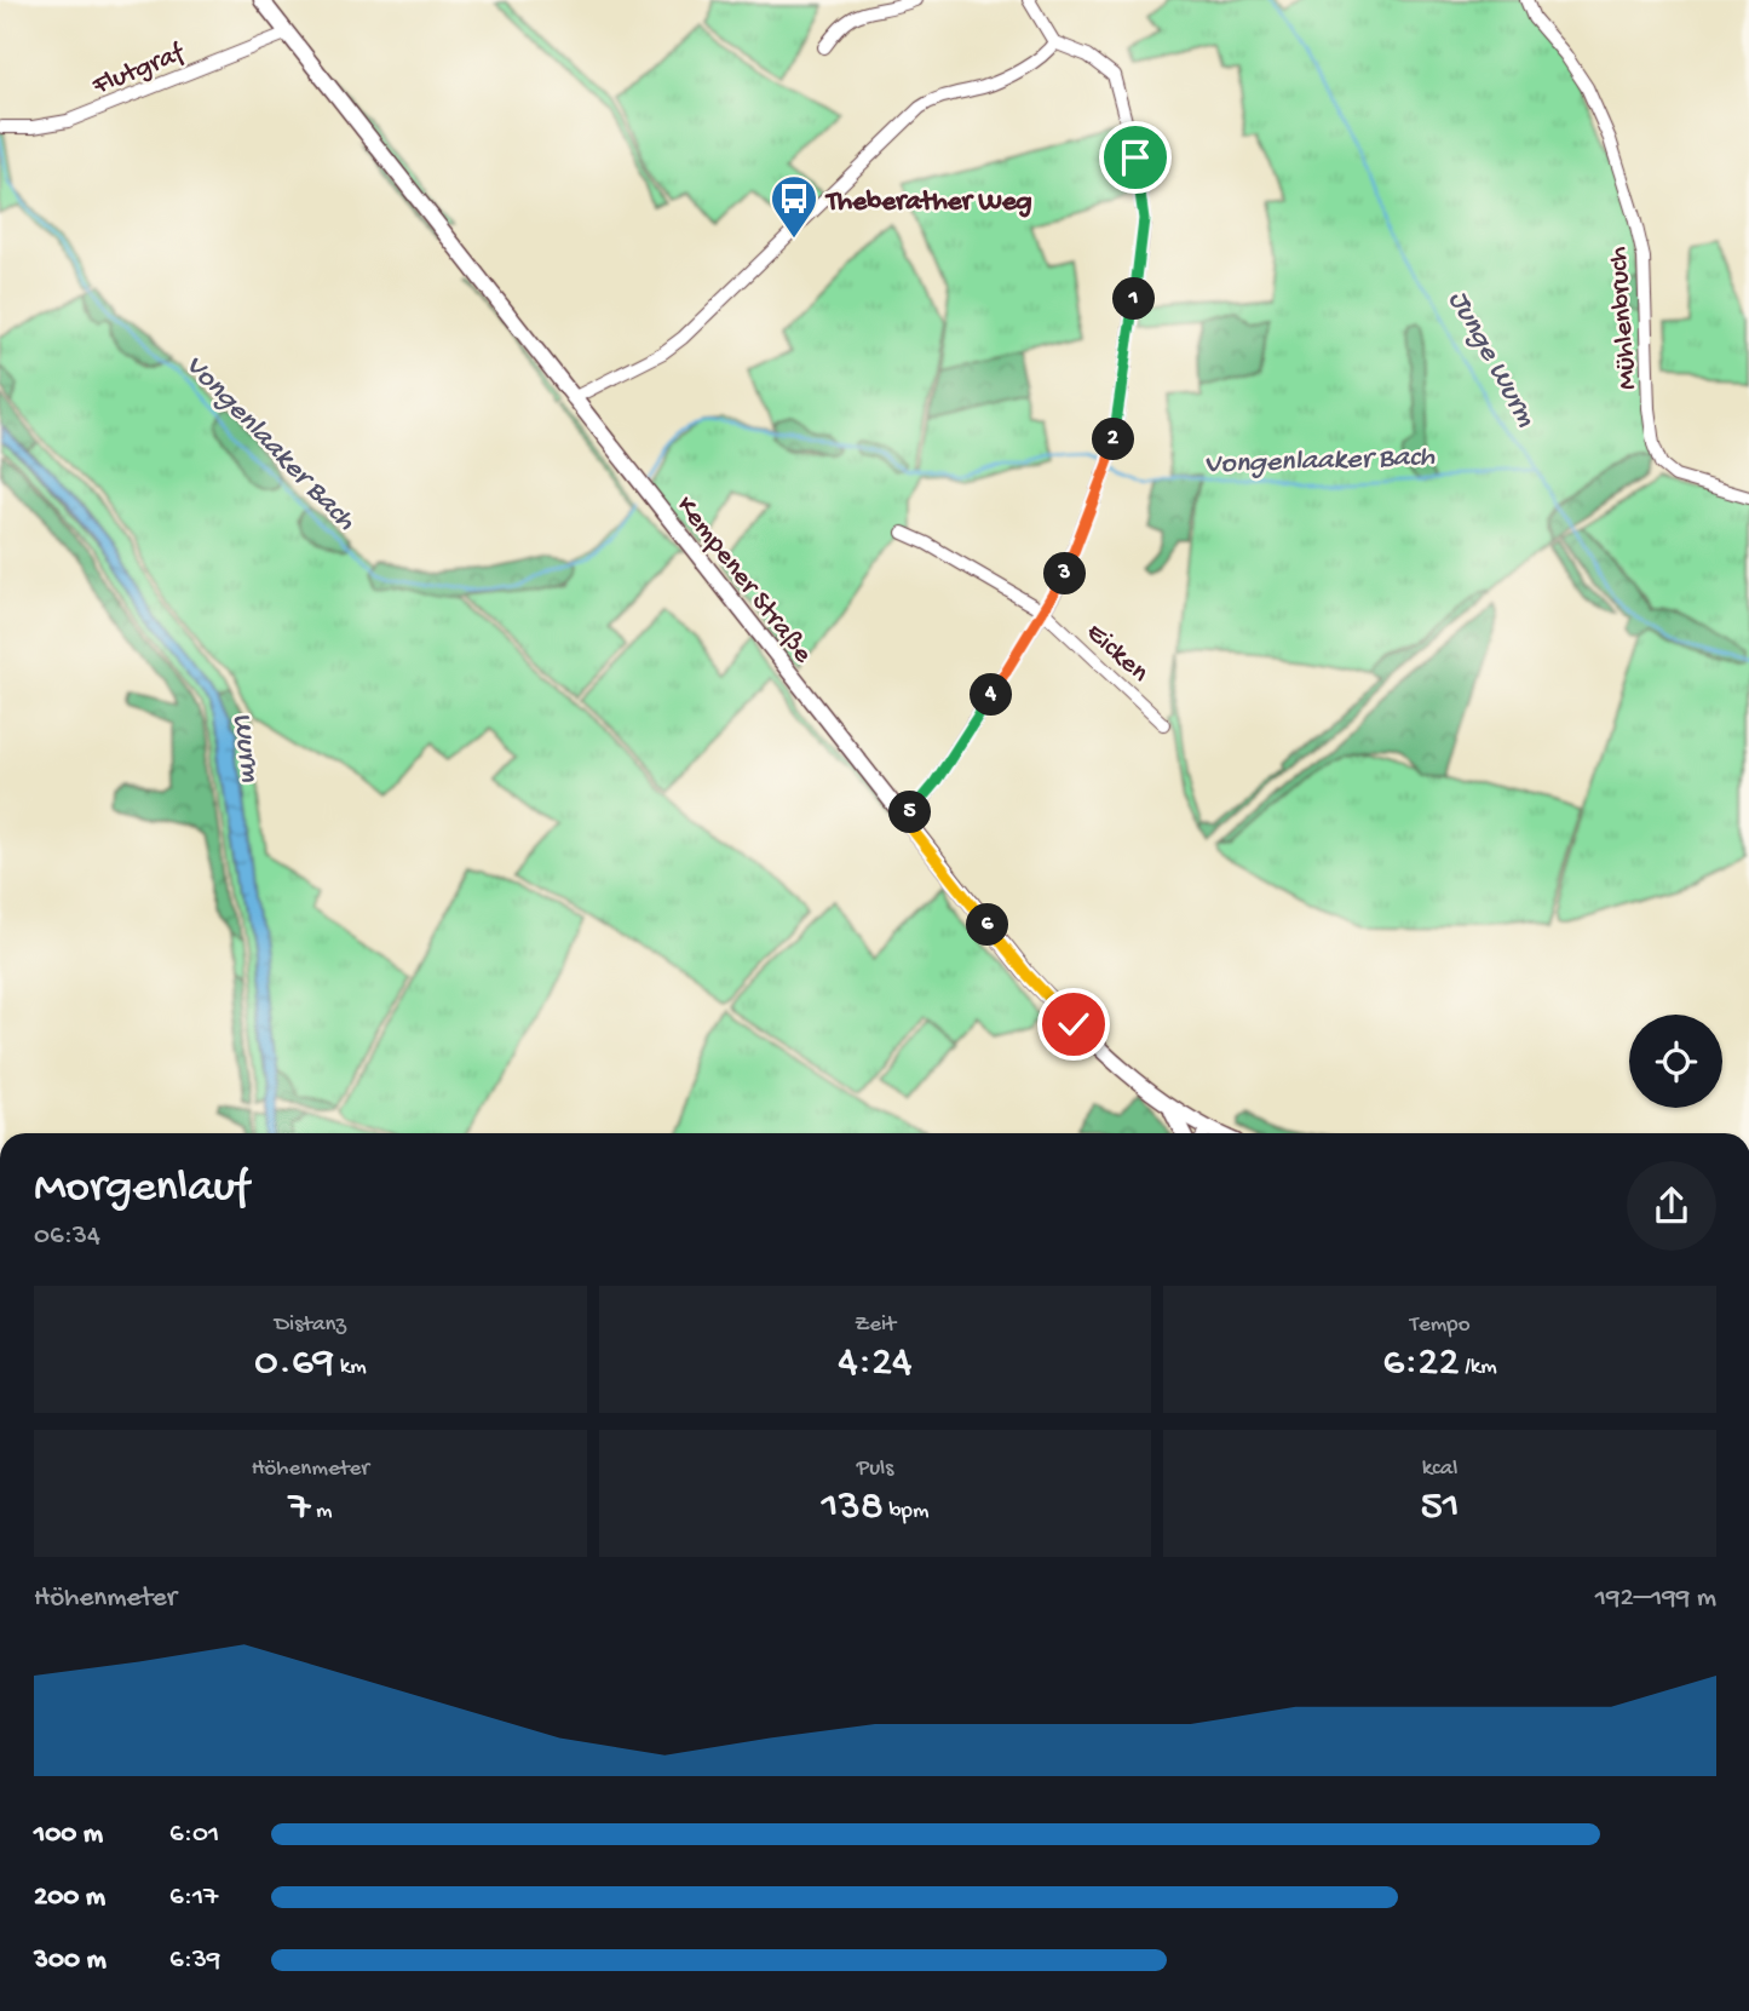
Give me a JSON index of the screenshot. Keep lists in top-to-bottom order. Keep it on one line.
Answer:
{"streets":{"main road":["Kempener Straße"],"street":["Flutgraf","Mühlenbruch","Eicken"]},"crossings":[["Flutgraf","Kempener Straße"]],"water":["Junge Wurm","Vongenlaaker Bach","Wurm"],"places":{"bus stop":["Theberather Weg"]},"page":{"pins":["1","2","3","4","5","6"],"heading":["Morgenlauf","06:34"],"stats":[["Distanz","0.69 km"],["Zeit","4:24"],["Tempo","6:22 /km"],["Höhenmeter","7 m"],["Puls","138 bpm"],["kcal","51"]],"chart":["Höhenmeter","192–199 m"],"list":[{"name":"100 m","note":"6:01"},{"name":"200 m","note":"6:17"},{"name":"300 m","note":"6:39"}]}}
